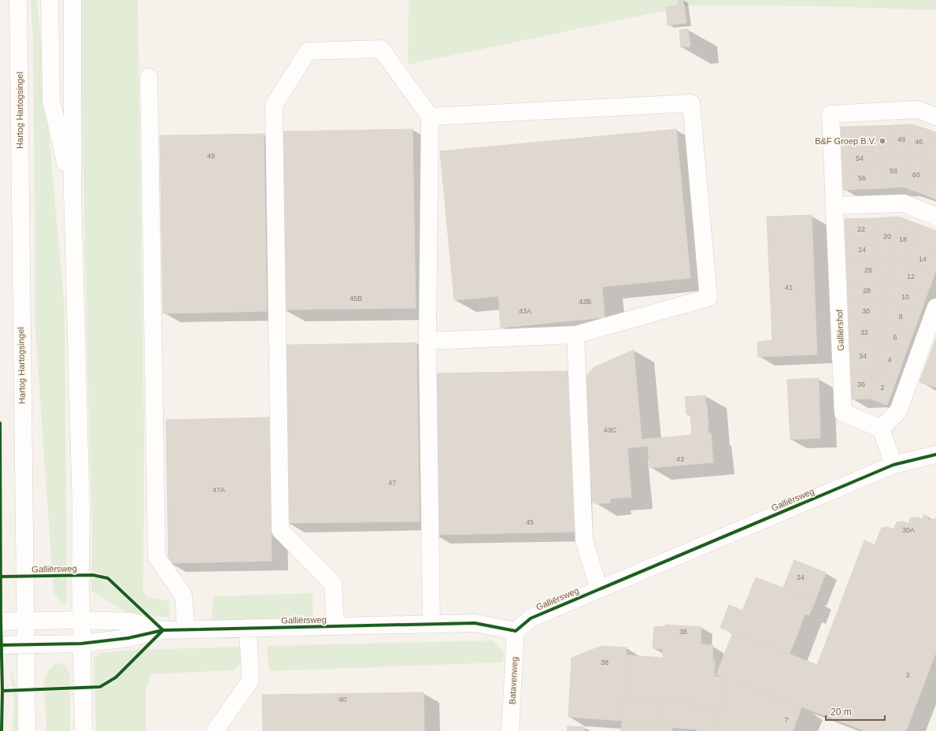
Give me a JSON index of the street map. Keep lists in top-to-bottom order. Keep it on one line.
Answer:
{"streets":{"street":["Hartog Hartogsingel","Galliërshof","Galliërsweg","Batavenweg"]},"crossings":[["Hartog Hartogsingel","Galliërsweg"],["Galliërsweg","Batavenweg"]],"places":["B&F Groep B.V."],"house_numbers":["48","46","49","54","58","60","56","22","20","18","24","14","26","12","41","28","10","45B","43B","43A","30","8","32","6","34","4","36","2","43C","43","47","47A","45","30A","34","36","38","3","40","7"],"scale_bar":"20 m"}
